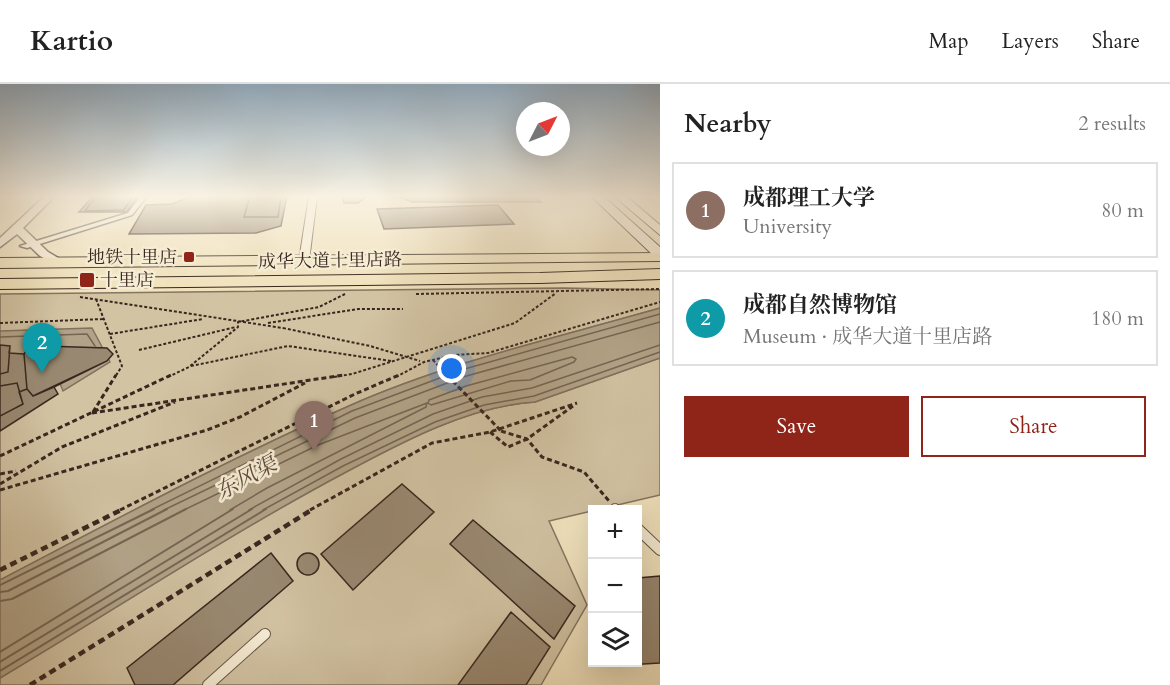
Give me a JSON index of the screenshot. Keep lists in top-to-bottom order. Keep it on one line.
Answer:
{"streets":{"main road":["成华大道十里店路"]},"water":["东风渠"],"places":{"transit":["地铁十里店","十里店"]},"north":"top right","page":{"header":"Kartio","nav":["Map","Layers","Share"],"heading":["Nearby","2 results"],"list":[{"mark":"1","name":"成都理工大学","note":"University","value":"80 m"},{"mark":"2","name":"成都自然博物馆","note":"Museum · 成华大道十里店路","value":"180 m"}],"pins":["2","1"],"buttons":["Save","Share"],"map_buttons":["+","−"]}}
